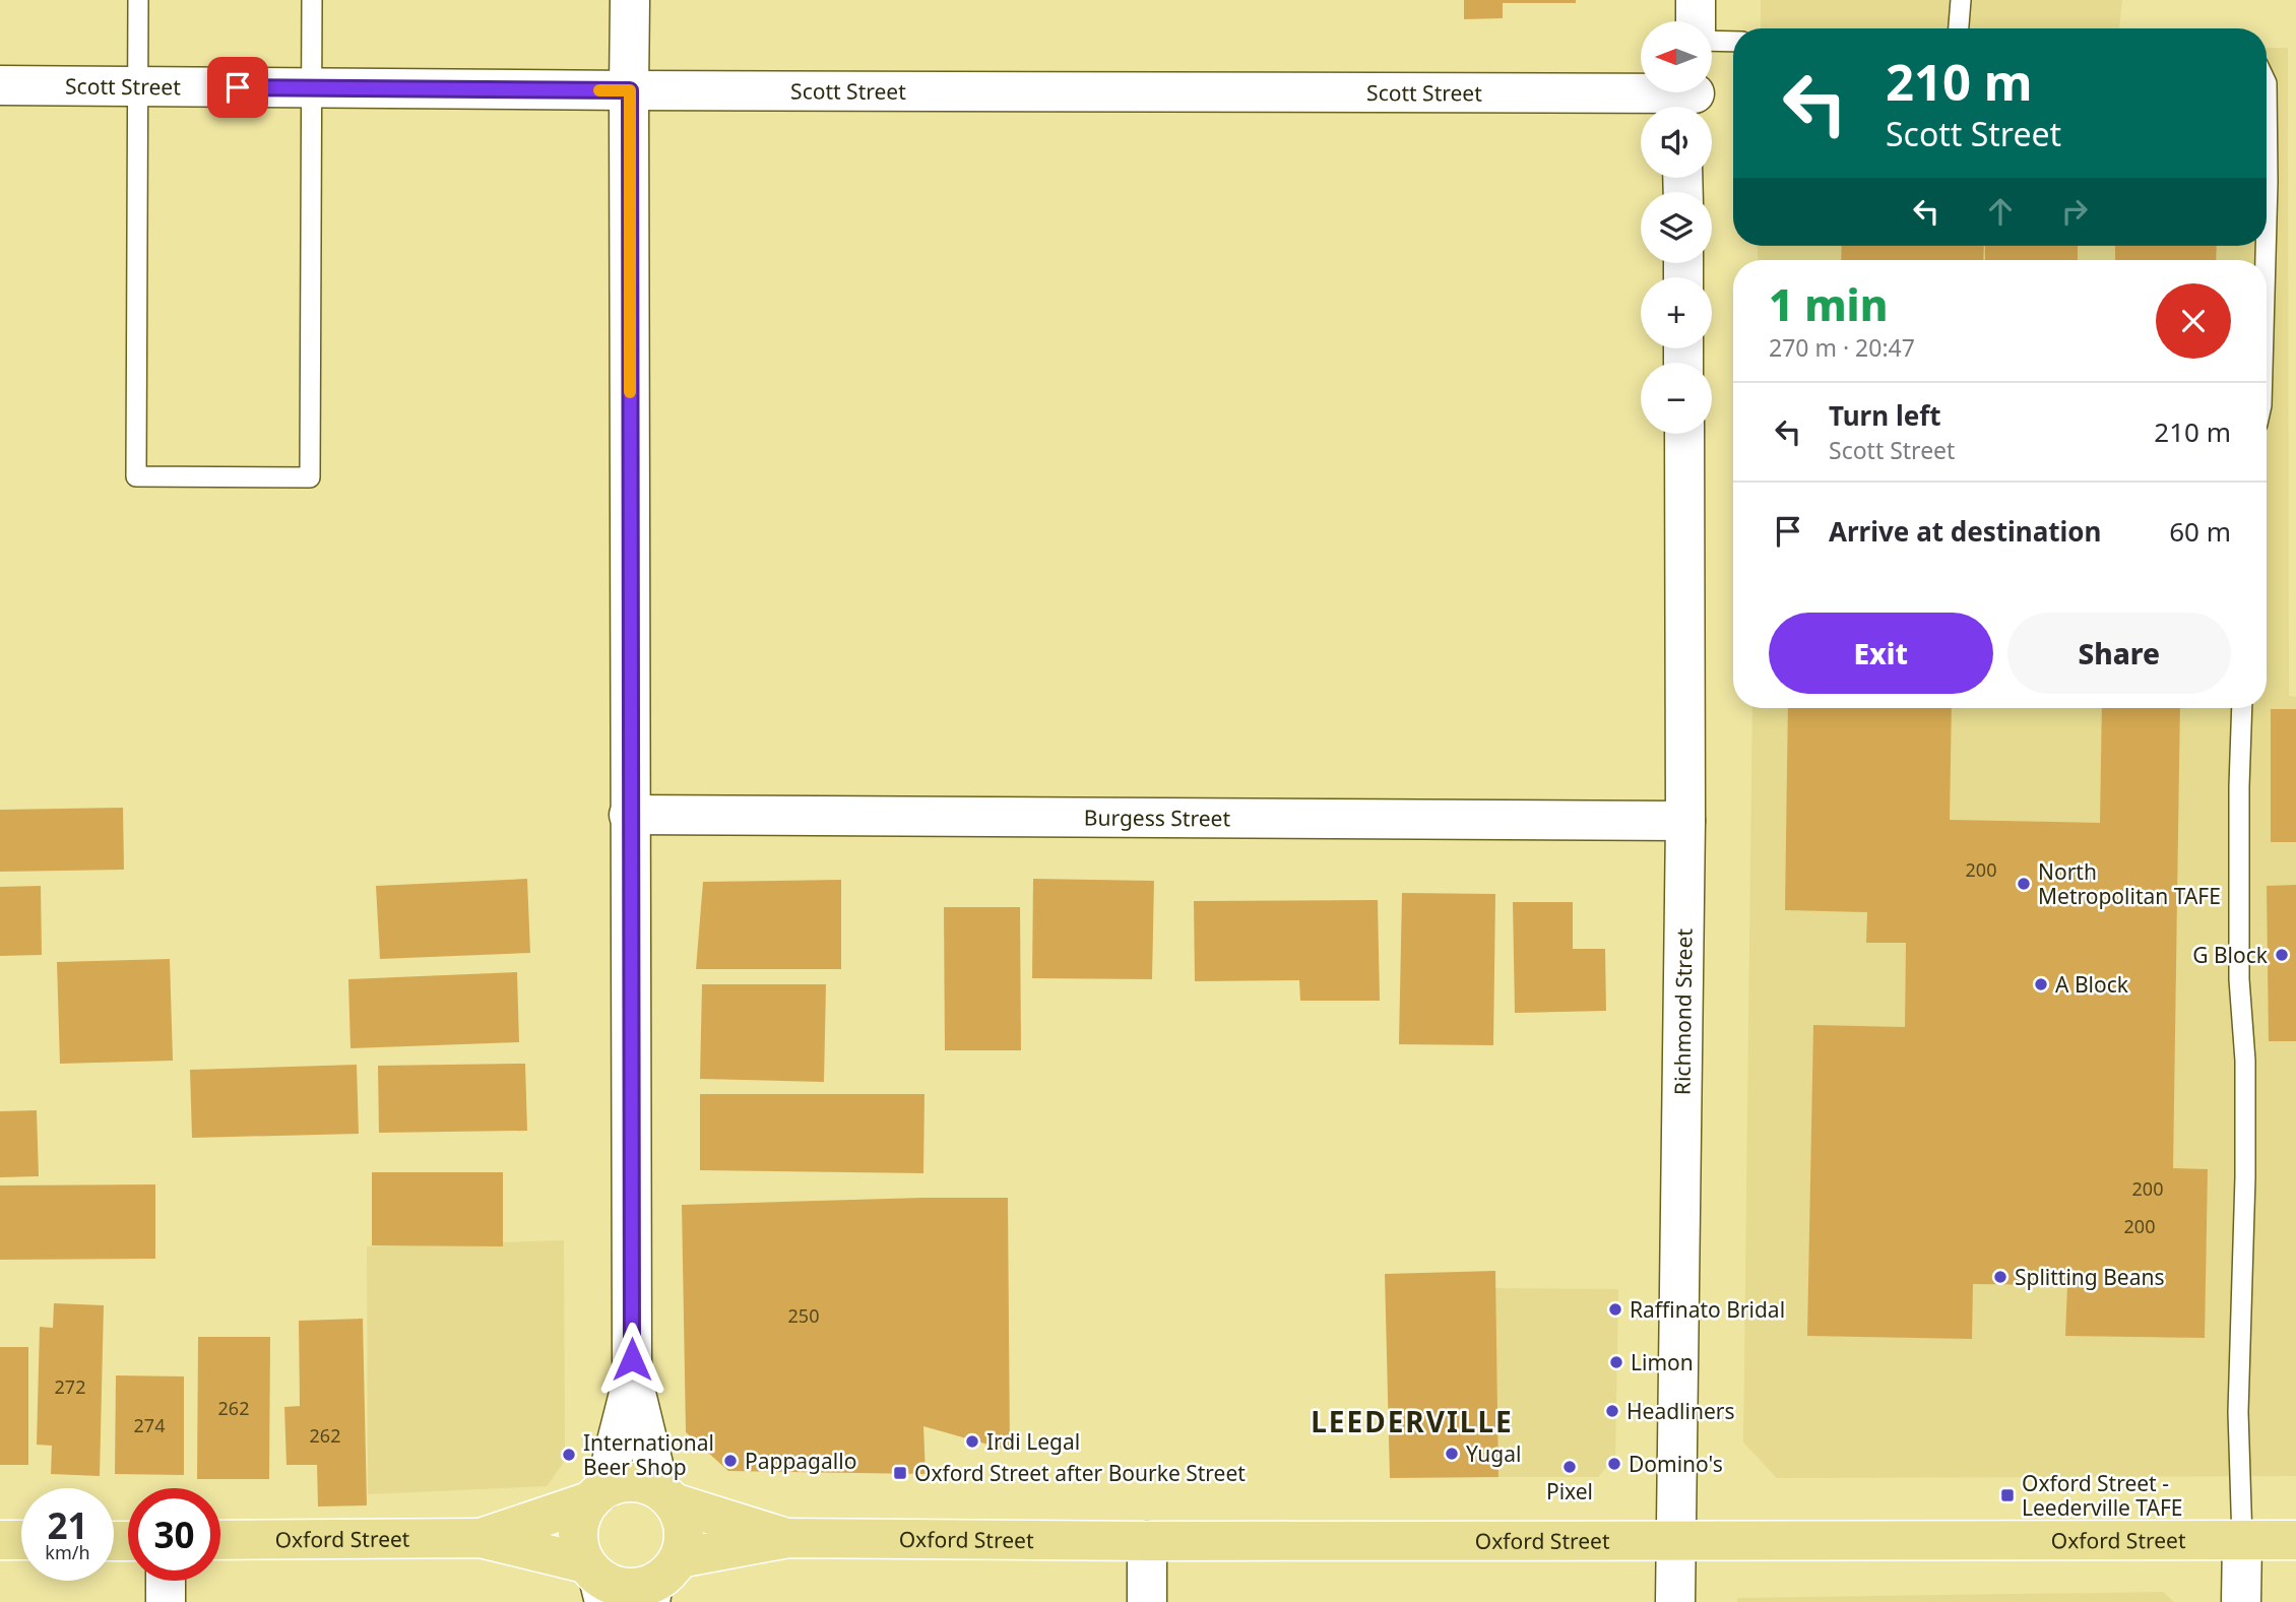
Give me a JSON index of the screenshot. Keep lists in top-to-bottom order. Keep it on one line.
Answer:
{"streets":{"main road":["Oxford Street"],"street":["Scott Street","Burgess Street","Richmond Street"]},"crossings":[["Burgess Street","Richmond Street"],["Richmond Street","Oxford Street"]],"districts":["LEEDERVILLE"],"places":{"other":["North Metropolitan TAFE","G Block","A Block","Splitting Beans","Raffinato Bridal","Limon","Headliners","Irdi Legal","Yugal","International Beer Shop","Pappagallo","Domino's","Pixel"],"transit":["Oxford Street after Bourke Street","Oxford Street - Leederville TAFE"]},"house_numbers":["200","200","200","250","272","262","274","262"],"north":"left","page":{"map_buttons":["+","−"],"turn":["210 m","Scott Street"],"heading":["1 min","270 m · 20:47"],"list":[{"name":"Turn left","note":"Scott Street","value":"210 m"},{"name":"Arrive at destination","value":"60 m"}],"buttons":["Exit","Share"],"speed":"21 km/h","limit":"30"}}
